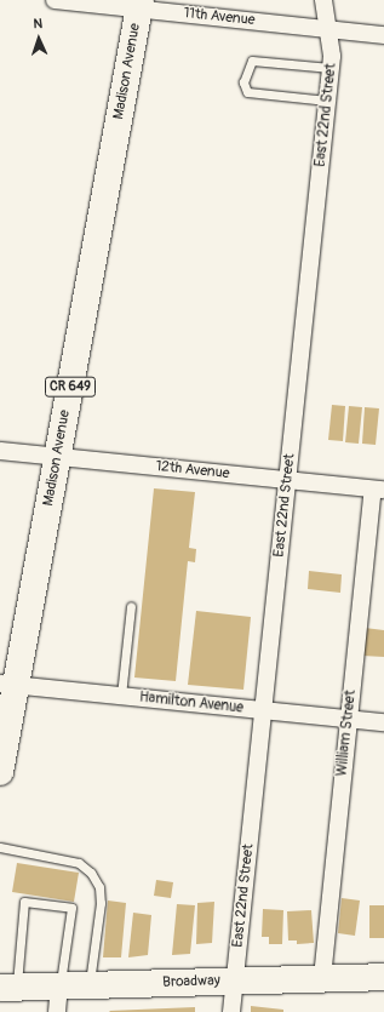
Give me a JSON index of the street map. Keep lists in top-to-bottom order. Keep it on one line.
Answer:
{"streets":{"main road":["Madison Avenue","CR 649","Broadway"],"street":["11th Avenue","East 22nd Street","12th Avenue","Hamilton Avenue","William Street"]},"crossings":[["11th Avenue","Madison Avenue"],["11th Avenue","East 22nd Street"],["Madison Avenue","12th Avenue"],["Madison Avenue","Hamilton Avenue"],["East 22nd Street","12th Avenue"],["East 22nd Street","Hamilton Avenue"],["East 22nd Street","Broadway"],["12th Avenue","William Street"],["Hamilton Avenue","William Street"],["William Street","Broadway"]],"north":"top"}
